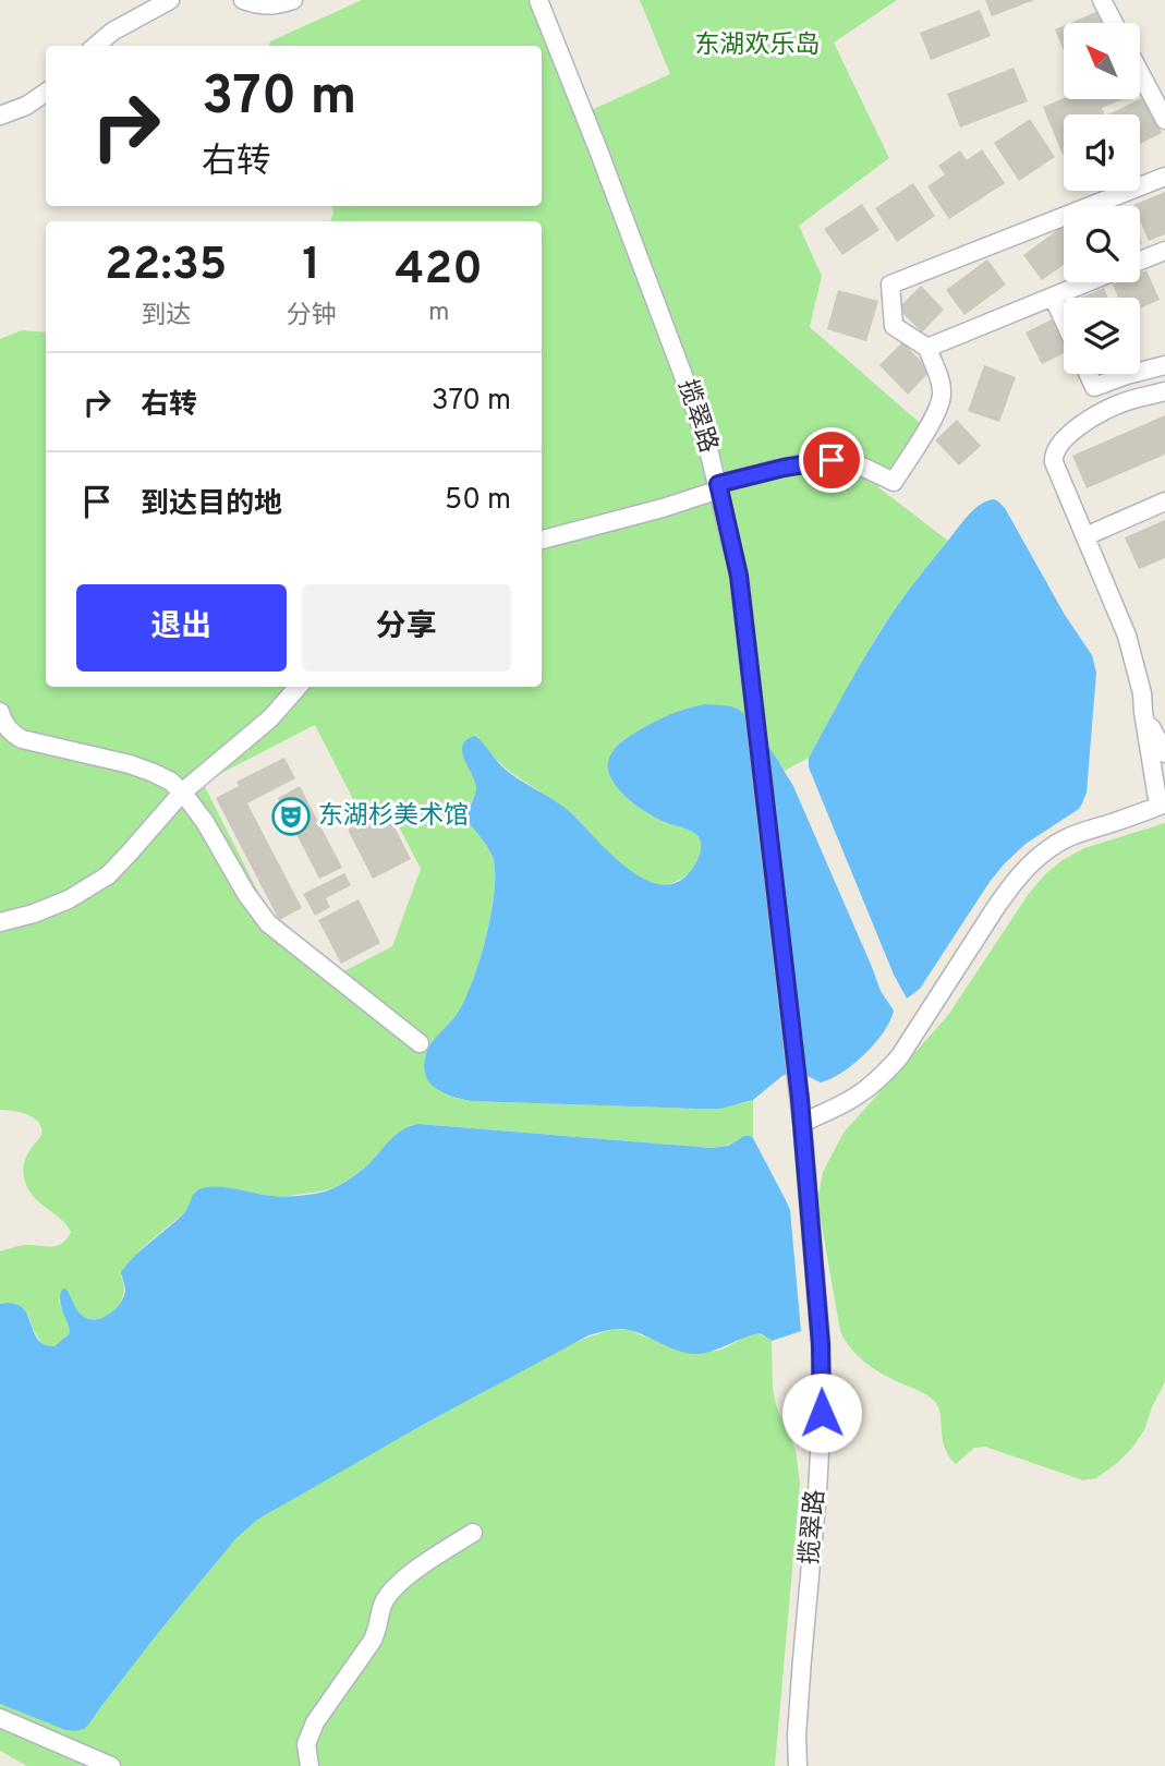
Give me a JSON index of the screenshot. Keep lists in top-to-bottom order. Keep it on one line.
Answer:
{"streets":{"street":["揽翠路"]},"parks":["东湖欢乐岛"],"places":{"theatre":["东湖杉美术馆"]},"north":"top left","page":{"turn":["370 m","右转"],"eta":["22:35","到达","1","分钟","420","m"],"list":[{"name":"右转","value":"370 m"},{"name":"到达目的地","value":"50 m"}],"buttons":["退出","分享"]}}
